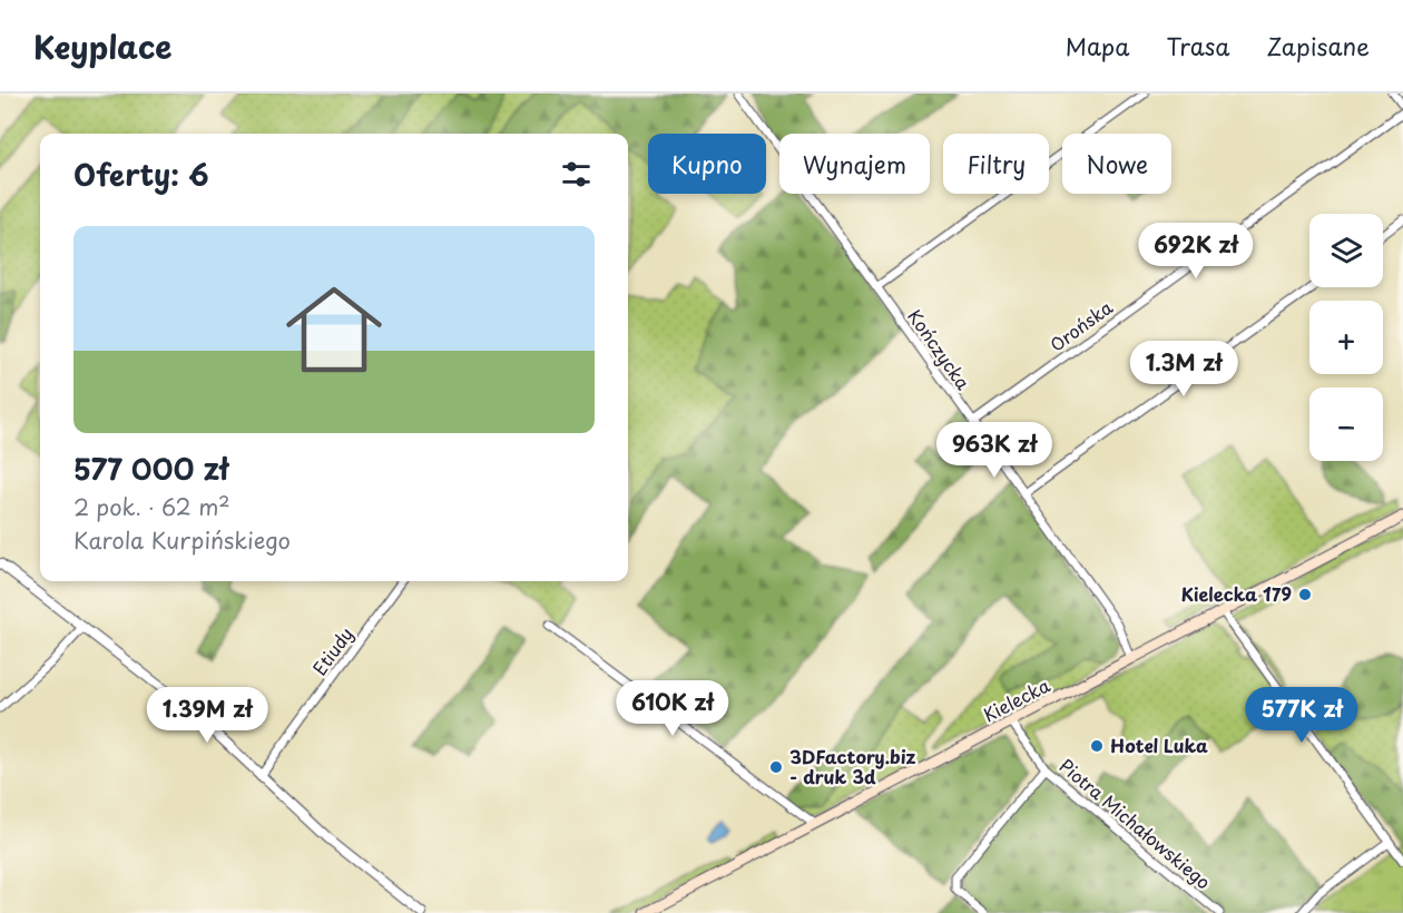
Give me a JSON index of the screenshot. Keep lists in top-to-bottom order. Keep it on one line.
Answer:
{"streets":{"main road":["Kielecka"],"street":["Orońska","Kończycka","Etiudy","Piotra Michałowskiego"]},"crossings":[["Orońska","Kończycka"],["Kończycka","Kielecka"],["Kielecka","Piotra Michałowskiego"]],"places":["Kielecka 179","Hotel Luka","3DFactory.biz - druk 3d"],"page":{"header":"Keyplace","nav":["Mapa","Trasa","Zapisane"],"chip":["Kupno","Wynajem","Filtry","Nowe"],"heading":"Oferty: 6","map_buttons":["+","−"],"list":[{"name":"577 000 zł","note":"2 pok. · 62 m² · Karola Kurpińskiego"}],"price":["692K zł","1.3M zł","963K zł","610K zł","1.39M zł","577K zł"]}}
